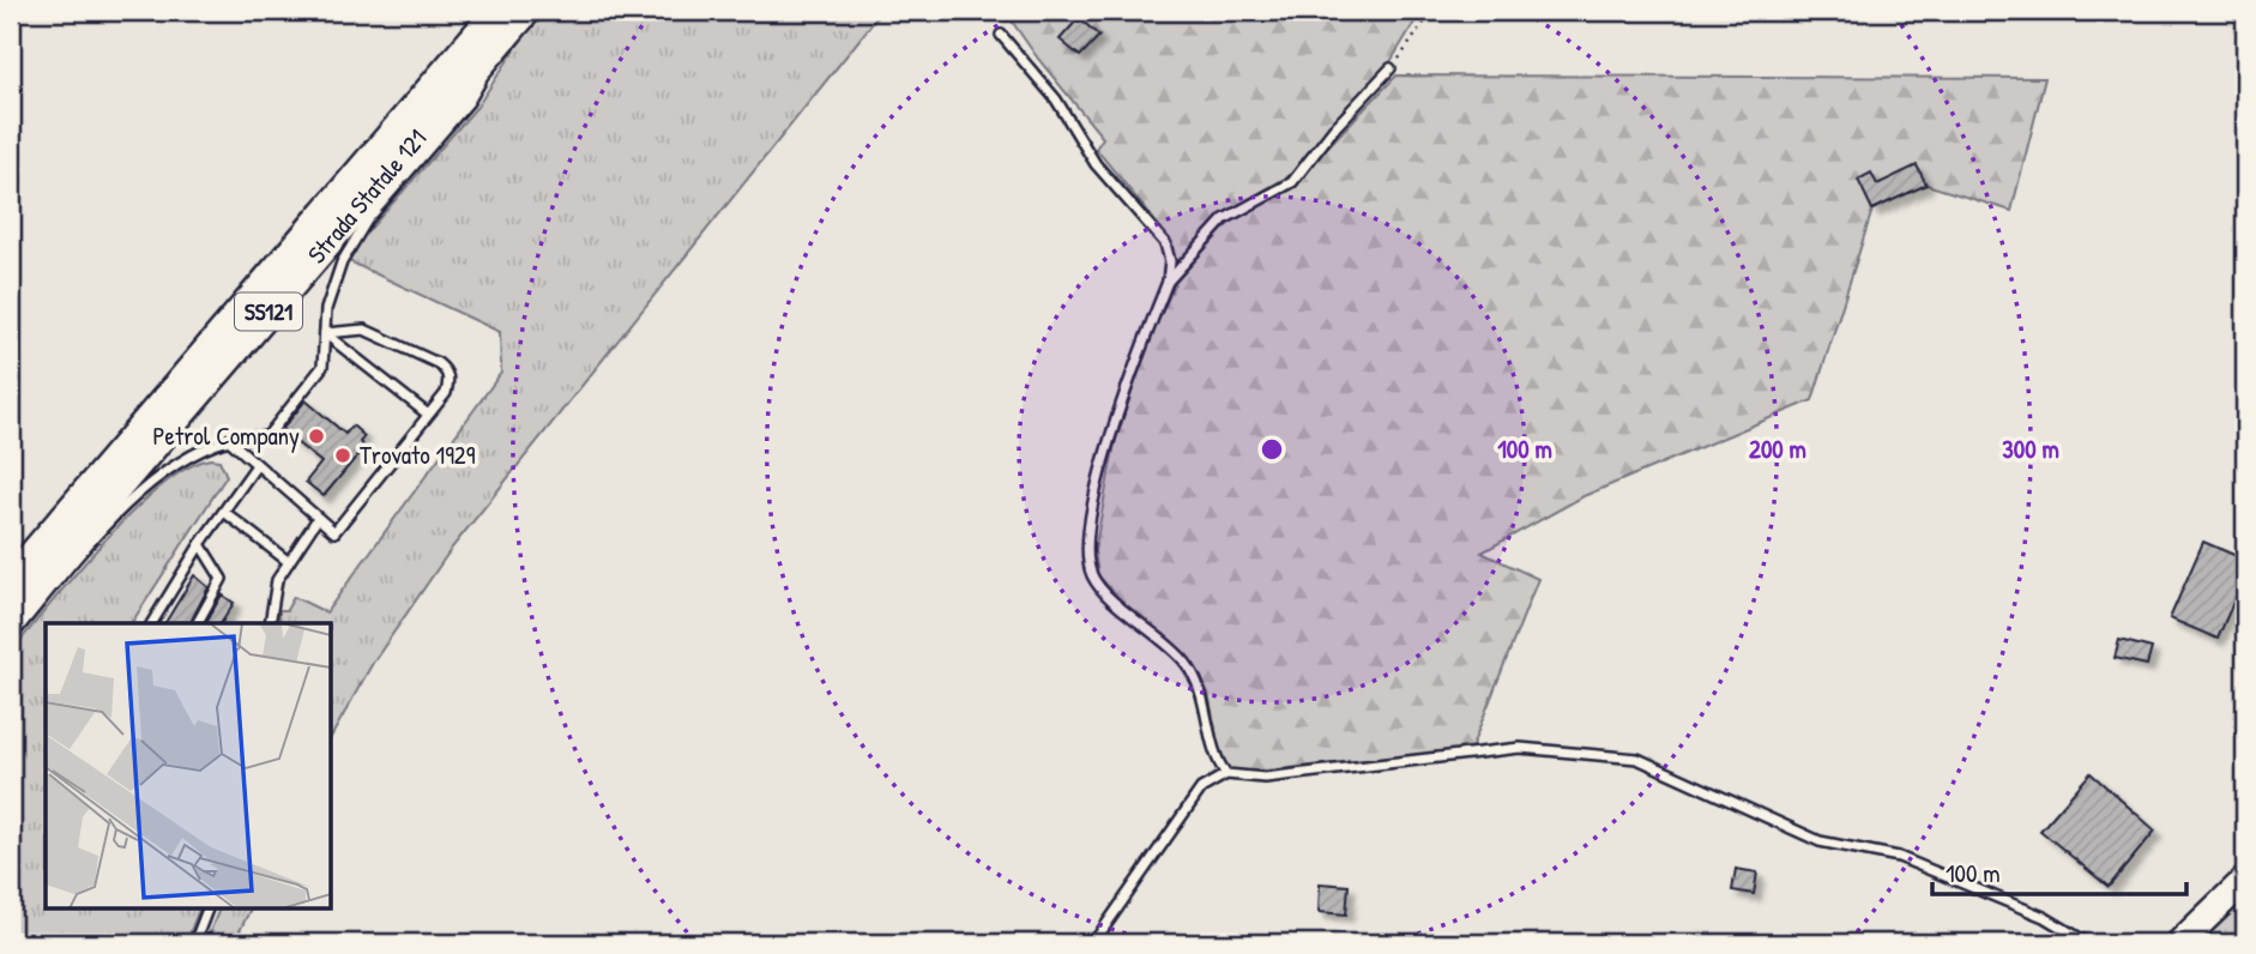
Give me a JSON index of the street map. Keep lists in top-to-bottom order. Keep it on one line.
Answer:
{"streets":{"main road":["Strada Statale 121","SS121"]},"places":["Petrol Company","Trovato 1929"],"scale_bar":"100 m","rings":["100 m","200 m","300 m"]}
